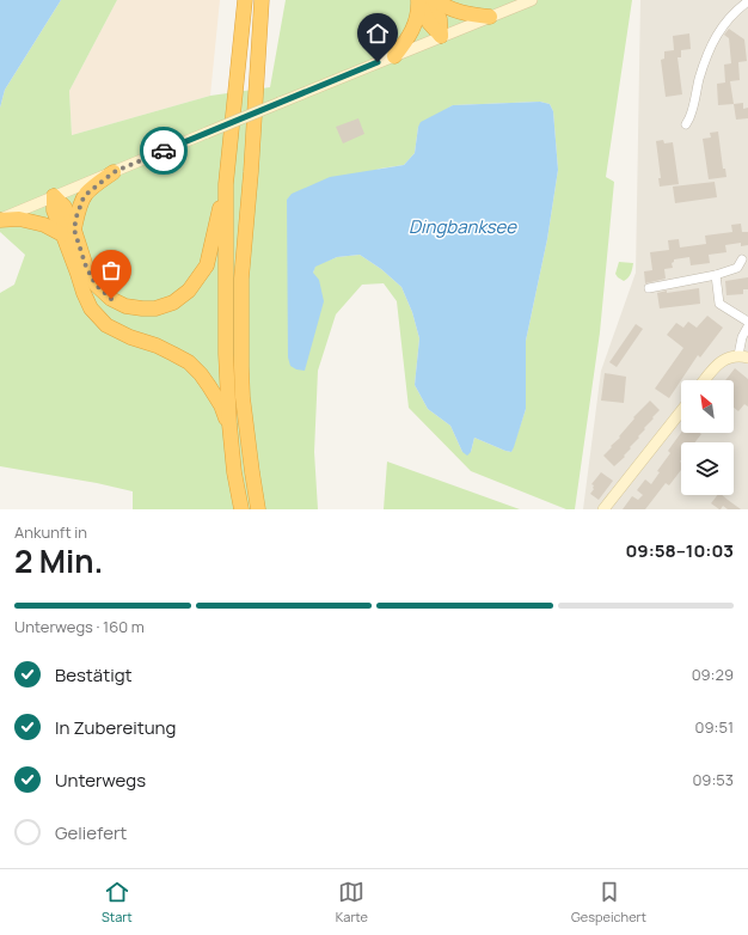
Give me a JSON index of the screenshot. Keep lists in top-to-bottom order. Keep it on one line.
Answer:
{"water":["Dingbanksee"],"north":"top left","page":{"heading":["2 Min.","Ankunft in","09:58–10:03"],"bar":"Unterwegs · 160 m","list":[["Bestätigt","09:29"],["In Zubereitung","09:51"],["Unterwegs","09:53"],"Geliefert"],"tabs":["Start","Karte","Gespeichert"]}}
